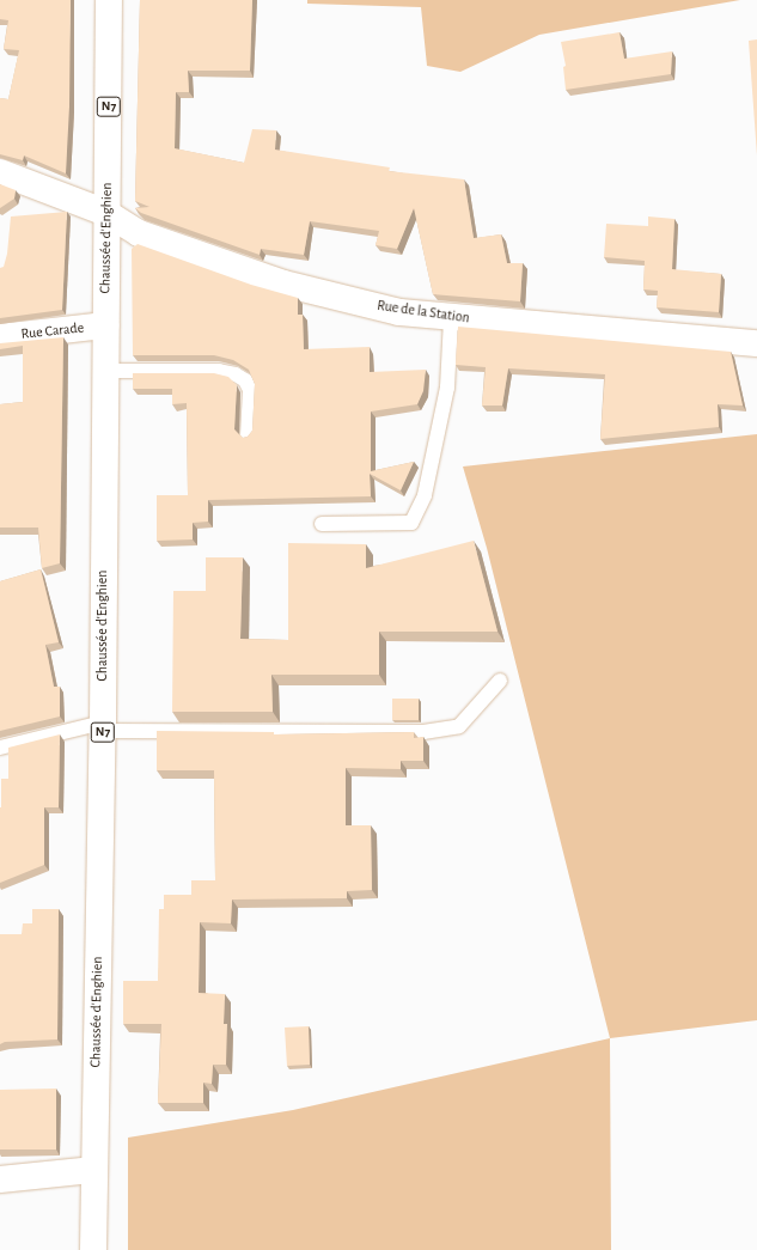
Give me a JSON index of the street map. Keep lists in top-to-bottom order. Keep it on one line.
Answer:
{"streets":{"main road":["N7","Chaussée d'Enghien","Rue de la Station","Rue Carade"]},"crossings":[["Chaussée d'Enghien","Rue de la Station"],["Chaussée d'Enghien","Rue Carade"]]}
